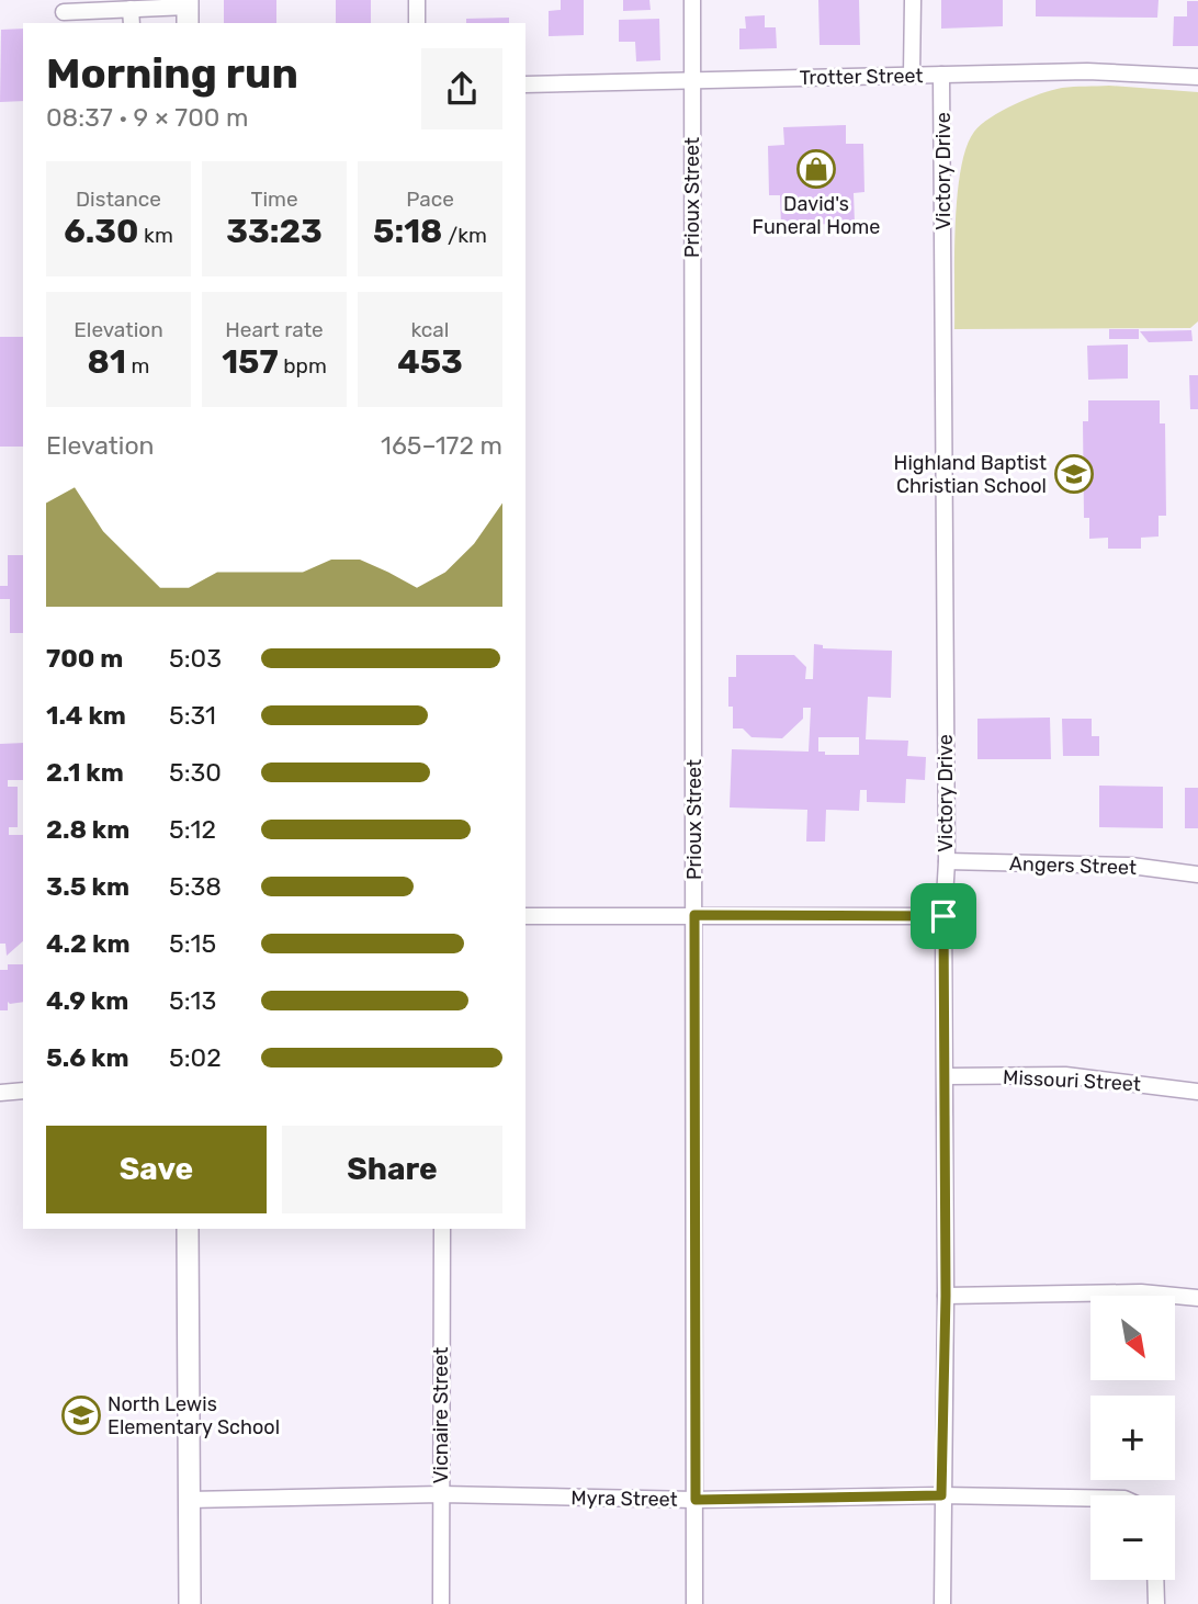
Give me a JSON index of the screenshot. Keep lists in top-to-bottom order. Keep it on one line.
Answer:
{"streets":{"street":["Trotter Street","Victory Drive","Prioux Street","Angers Street","Missouri Street","Vicnaire Street","Myra Street"]},"crossings":[["Trotter Street","Victory Drive"],["Trotter Street","Prioux Street"],["Victory Drive","Angers Street"],["Victory Drive","Missouri Street"],["Victory Drive","Myra Street"],["Prioux Street","Myra Street"],["Vicnaire Street","Myra Street"]],"places":{"shop":["David's Funeral Home"],"school or university":["Highland Baptist Christian School","North Lewis Elementary School"]},"north":"bottom right","page":{"heading":["Morning run","08:37 · 9 × 700 m"],"stats":[["Distance","6.30 km"],["Time","33:23"],["Pace","5:18 /km"],["Elevation","81 m"],["Heart rate","157 bpm"],["kcal","453"]],"chart":["Elevation","165–172 m"],"list":[{"name":"700 m","note":"5:03"},{"name":"1.4 km","note":"5:31"},{"name":"2.1 km","note":"5:30"},{"name":"2.8 km","note":"5:12"},{"name":"3.5 km","note":"5:38"},{"name":"4.2 km","note":"5:15"},{"name":"4.9 km","note":"5:13"},{"name":"5.6 km","note":"5:02"}],"buttons":["Save","Share"],"map_buttons":["+","−"]}}
